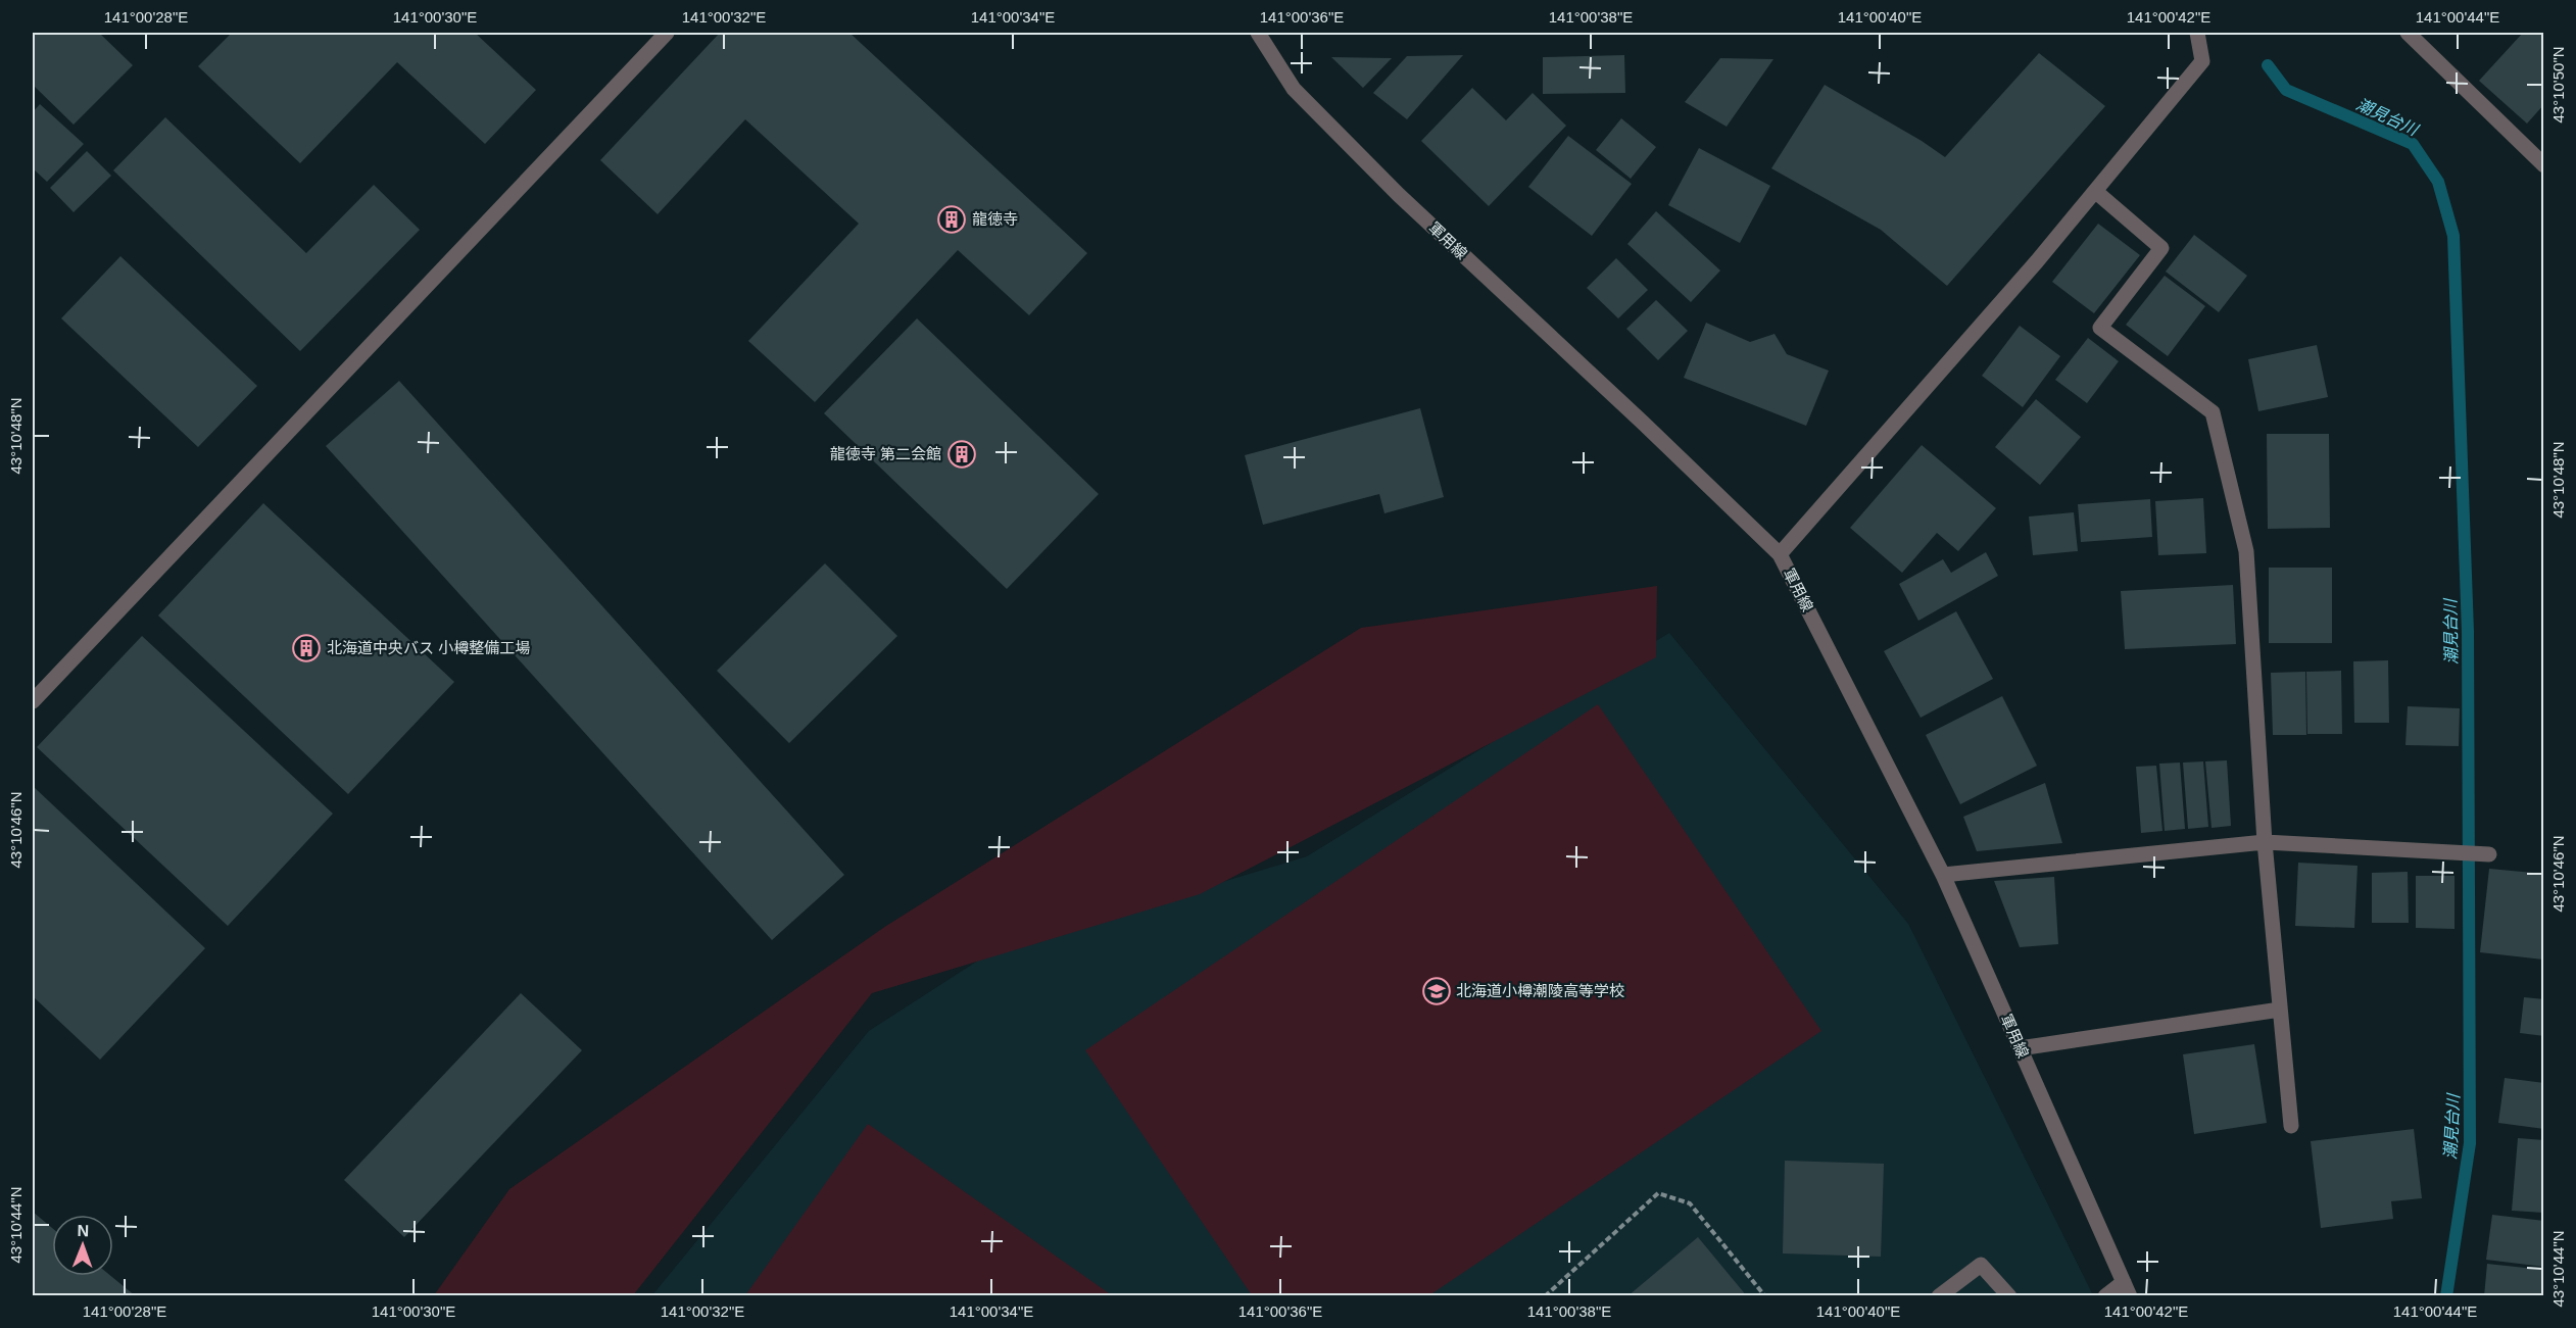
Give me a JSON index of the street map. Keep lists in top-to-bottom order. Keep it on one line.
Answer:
{"streets":{"street":["軍用線"]},"water":["潮見台川"],"places":{"building":["龍徳寺","龍徳寺 第二会館","北海道中央バス 小樽整備工場"],"school or university":["北海道小樽潮陵高等学校"]},"north":"top","coordinates":["141°00'28\"E","141°00'30\"E","141°00'32\"E","141°00'34\"E","141°00'36\"E","141°00'38\"E","141°00'40\"E","141°00'42\"E","141°00'44\"E","43°10'50\"N","43°10'48\"N","43°10'46\"N","43°10'44\"N"]}
